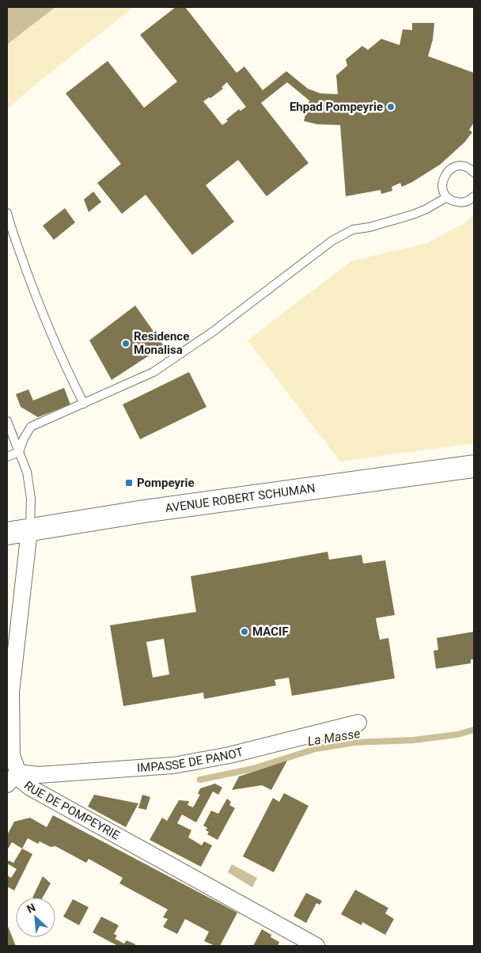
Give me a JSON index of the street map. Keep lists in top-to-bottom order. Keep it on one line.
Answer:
{"streets":{"main road":["AVENUE ROBERT SCHUMAN"],"street":["IMPASSE DE PANOT","RUE DE POMPEYRIE"]},"crossings":[["AVENUE ROBERT SCHUMAN","RUE DE POMPEYRIE"],["IMPASSE DE PANOT","RUE DE POMPEYRIE"]],"water":["La Masse"],"places":{"other":["Ehpad Pompeyrie","Residence Monalisa","MACIF"],"transit":["Pompeyrie"]},"north":"top left"}
